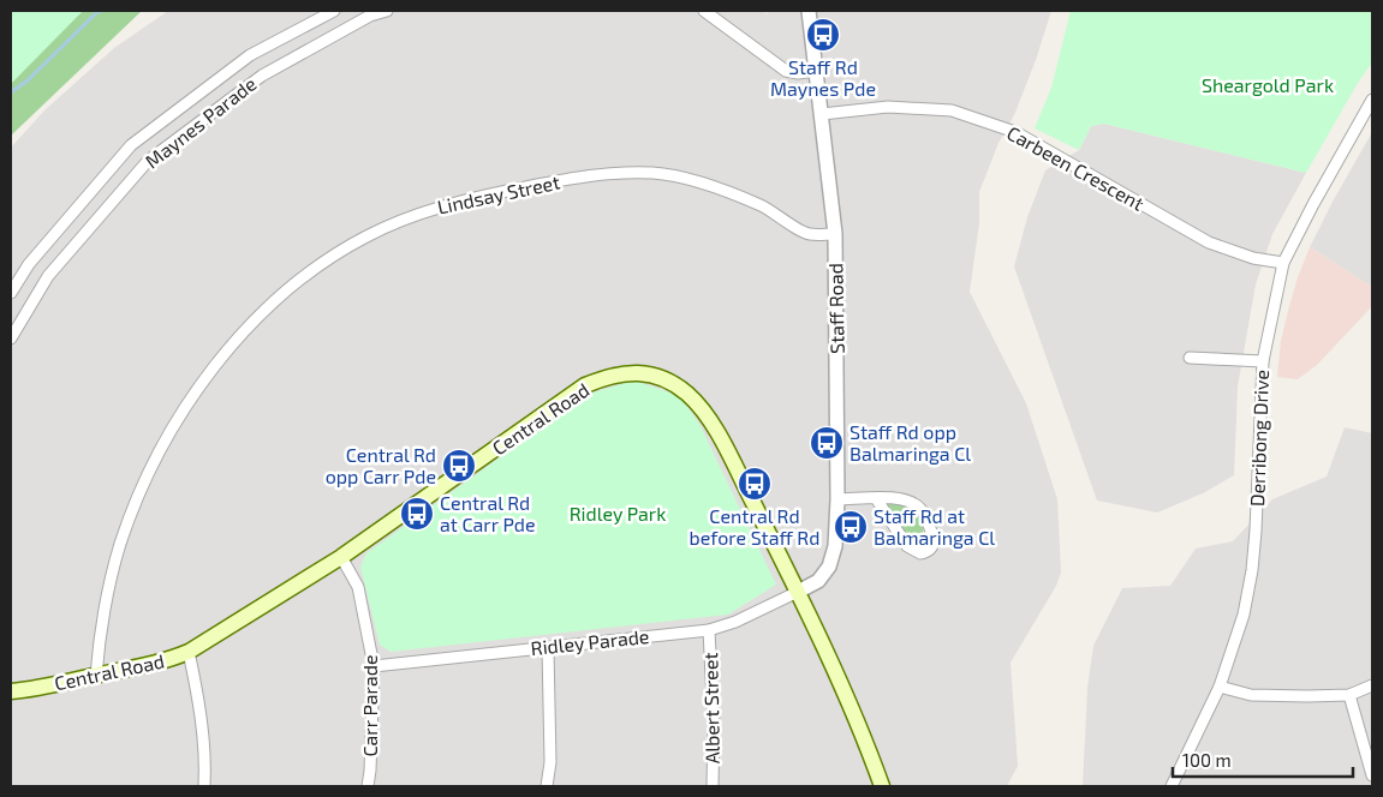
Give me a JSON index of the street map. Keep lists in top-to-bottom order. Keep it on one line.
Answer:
{"streets":{"main road":["Central Road"],"street":["Maynes Parade","Carbeen Crescent","Lindsay Street","Staff Road","Derribong Drive","Ridley Parade","Carr Parade","Albert Street"]},"crossings":[["Carbeen Crescent","Staff Road"],["Carbeen Crescent","Derribong Drive"],["Lindsay Street","Staff Road"],["Lindsay Street","Central Road"],["Staff Road","Central Road"],["Staff Road","Ridley Parade"],["Central Road","Ridley Parade"],["Central Road","Carr Parade"],["Ridley Parade","Carr Parade"],["Ridley Parade","Albert Street"]],"parks":["Sheargold Park","Ridley Park"],"places":{"bus stop":["Staff Rd Maynes Pde","Staff Rd opp Balmaringa Cl","Central Rd opp Carr Pde","Central Rd before Staff Rd","Central Rd at Carr Pde","Staff Rd at Balmaringa Cl"]},"scale_bar":"100 m"}
